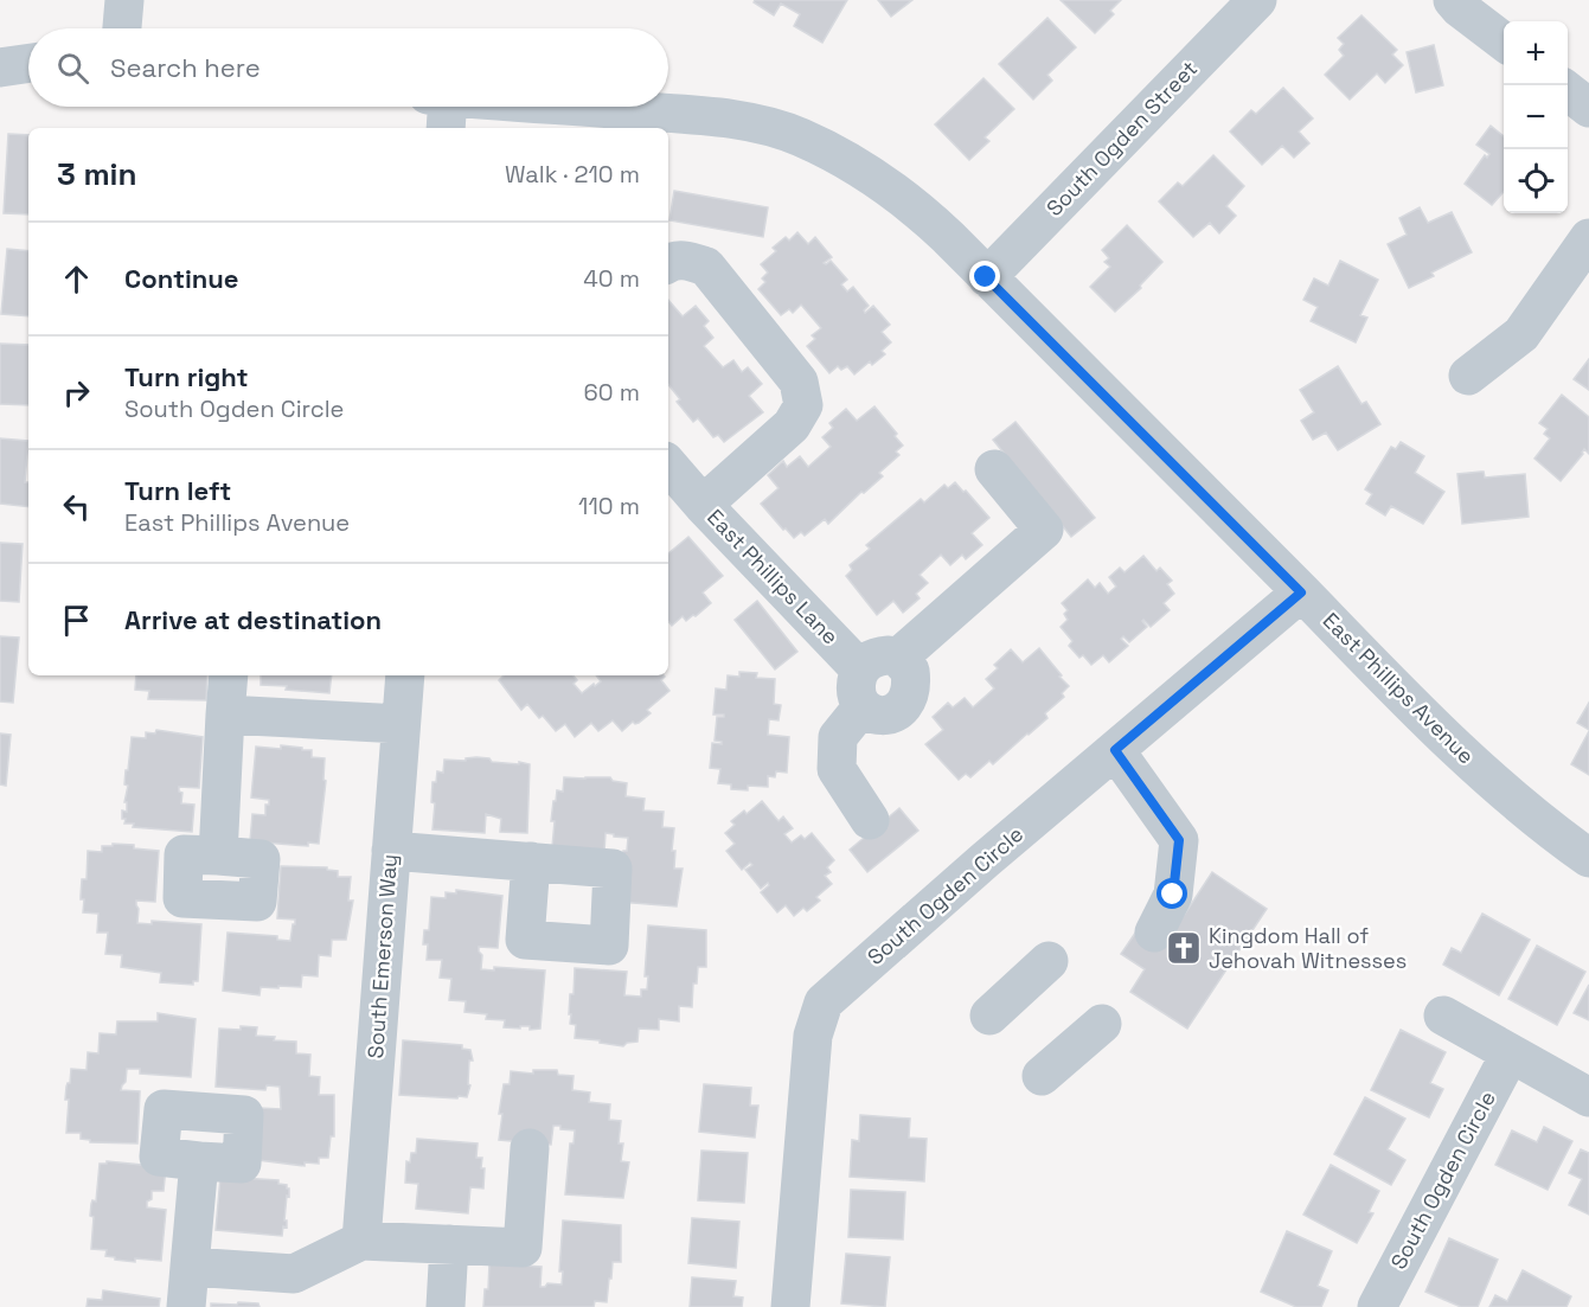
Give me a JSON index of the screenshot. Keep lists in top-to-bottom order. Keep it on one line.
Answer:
{"streets":{"street":["South Ogden Street","East Phillips Lane","East Phillips Avenue","South Ogden Circle","South Emerson Way"]},"crossings":[["South Ogden Street","East Phillips Avenue"],["East Phillips Avenue","South Ogden Circle"]],"places":{"church":["Kingdom Hall of Jehovah Witnesses"]},"page":{"map_buttons":["+","−"],"search":"Search here","heading":["3 min","Walk · 210 m"],"list":[["Continue","40 m"],["Turn right","South Ogden Circle","60 m"],["Turn left","East Phillips Avenue","110 m"],"Arrive at destination"]}}
